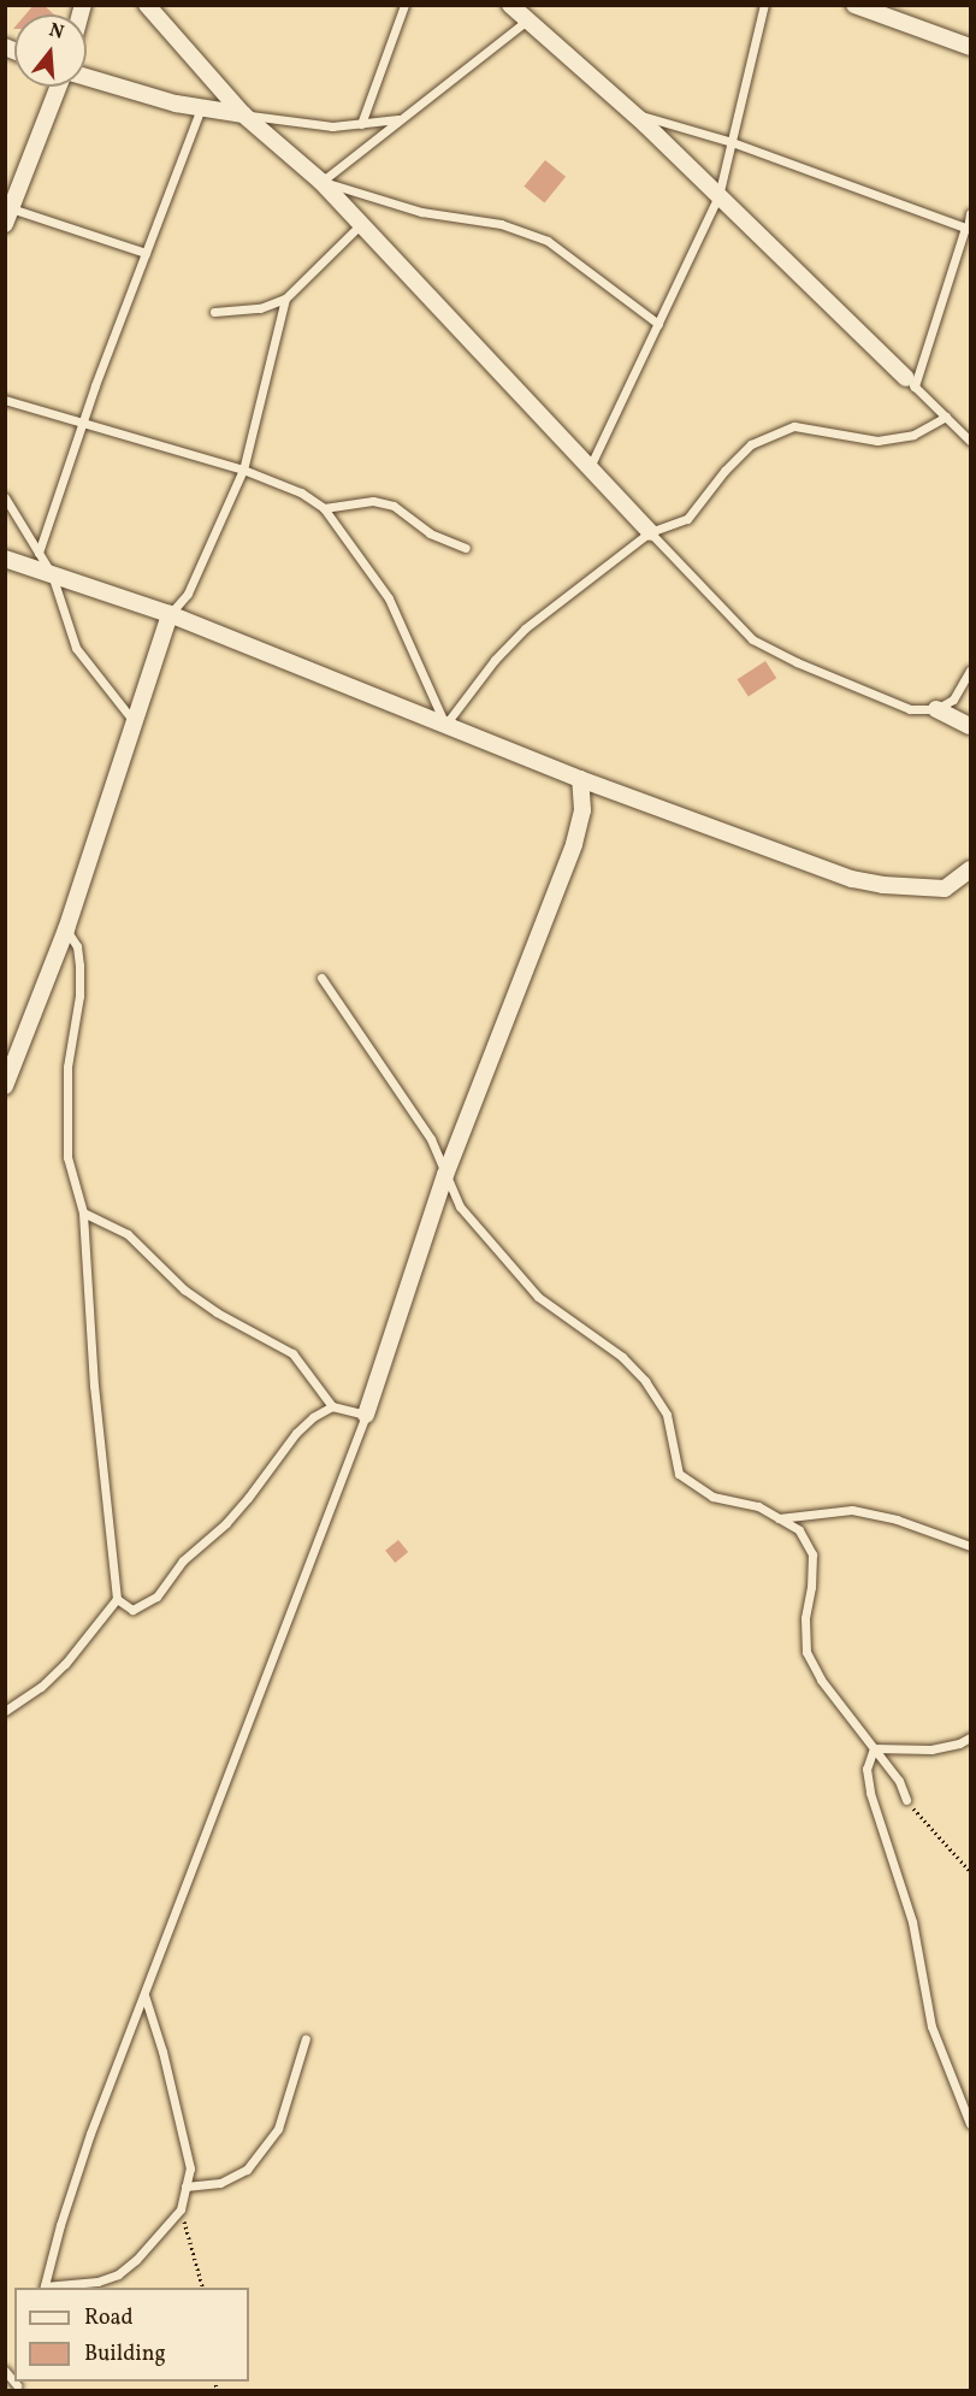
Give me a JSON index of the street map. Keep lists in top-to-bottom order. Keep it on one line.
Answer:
{"legend":["Road","Building"],"north":"top"}
